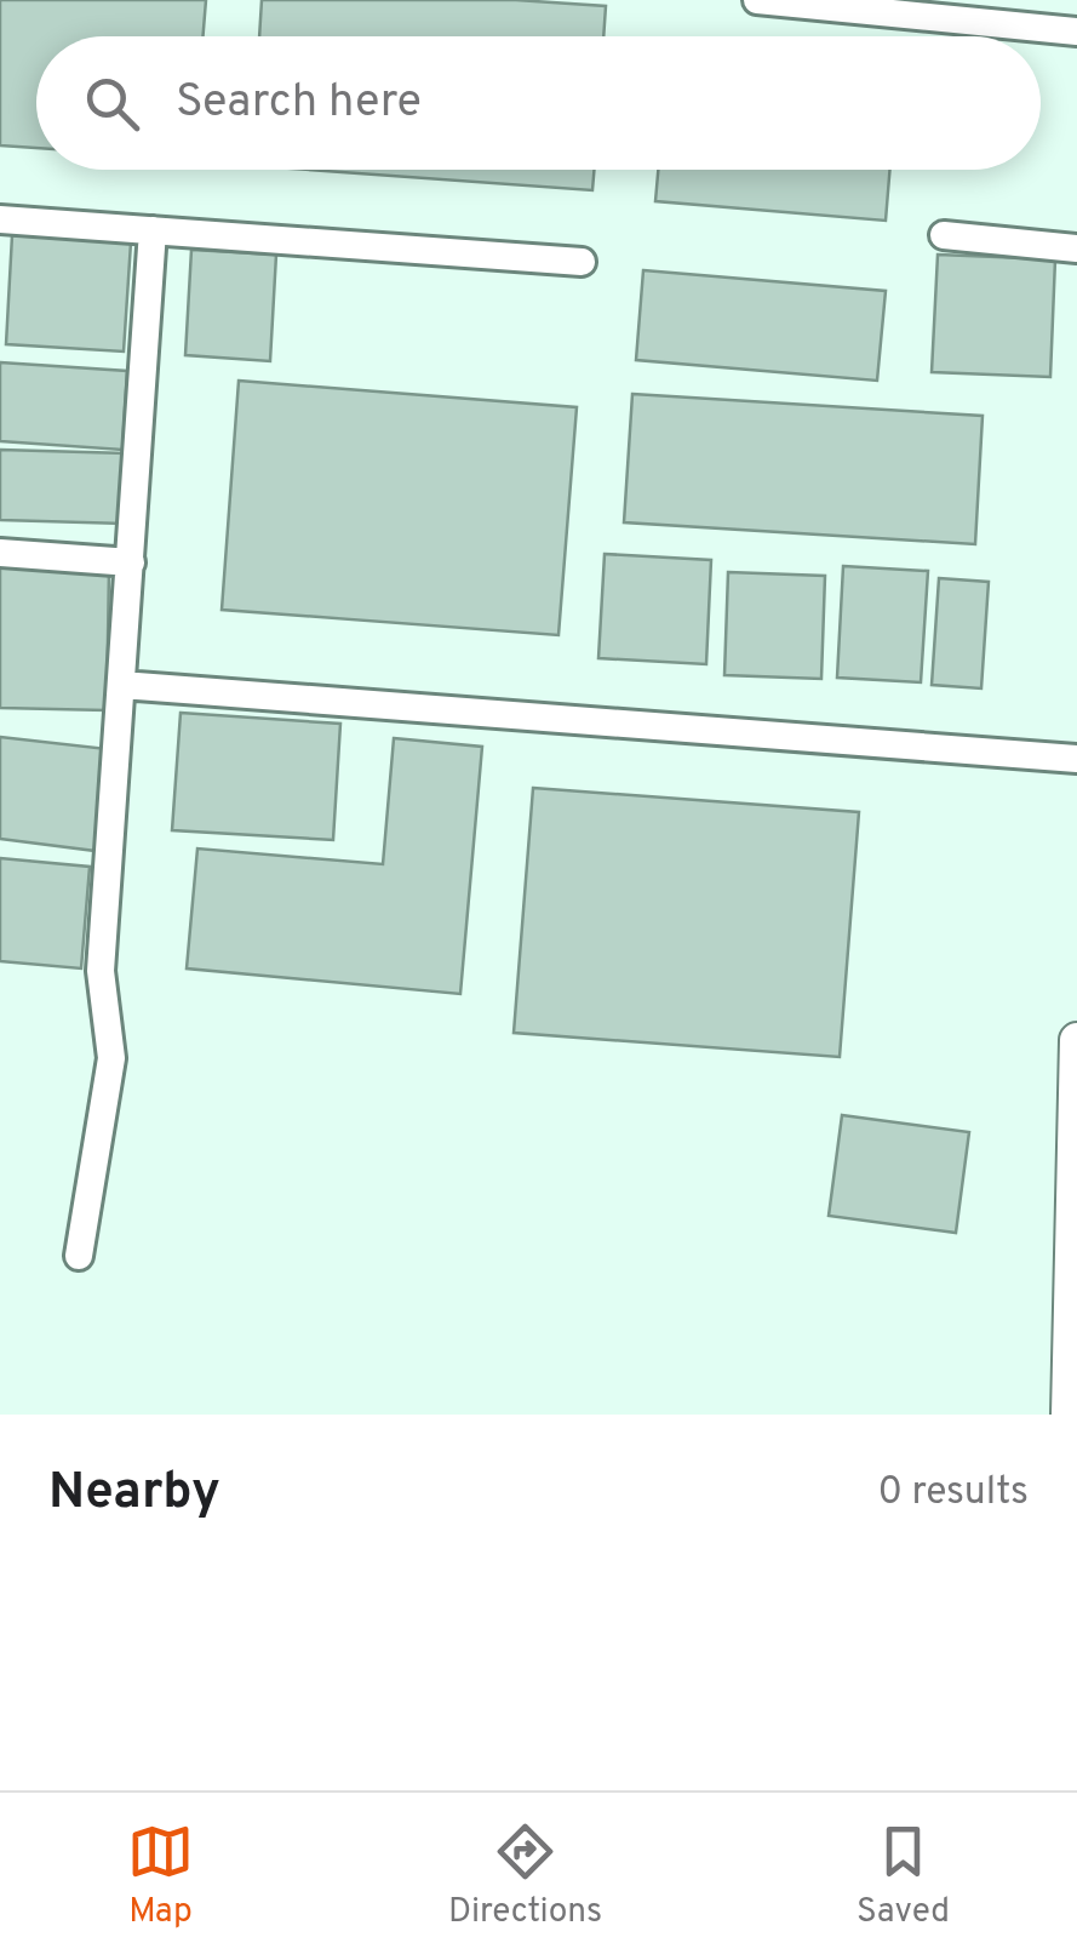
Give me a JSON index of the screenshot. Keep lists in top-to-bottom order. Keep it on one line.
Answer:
{"page":{"search":"Search here","heading":["Nearby","0 results"],"nav":["Map","Directions","Saved"]}}
